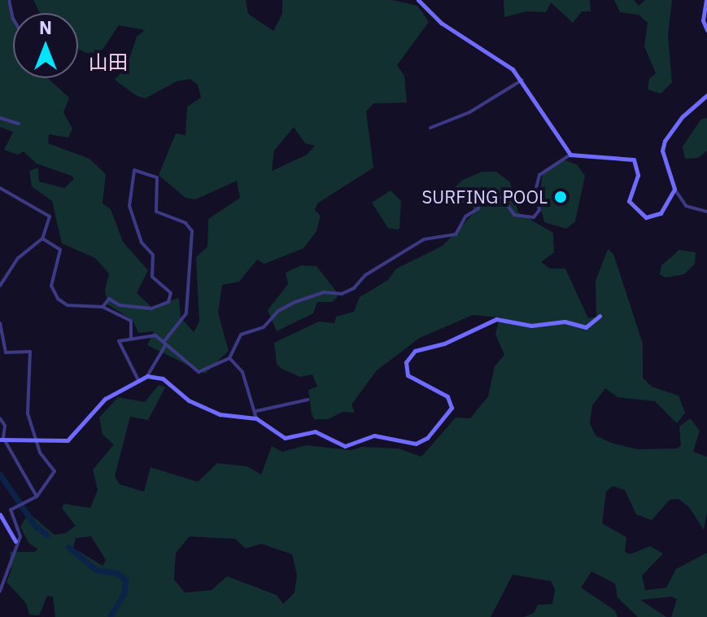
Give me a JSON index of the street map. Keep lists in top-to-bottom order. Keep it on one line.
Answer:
{"districts":["山田"],"places":["SURFING POOL"],"north":"top"}
